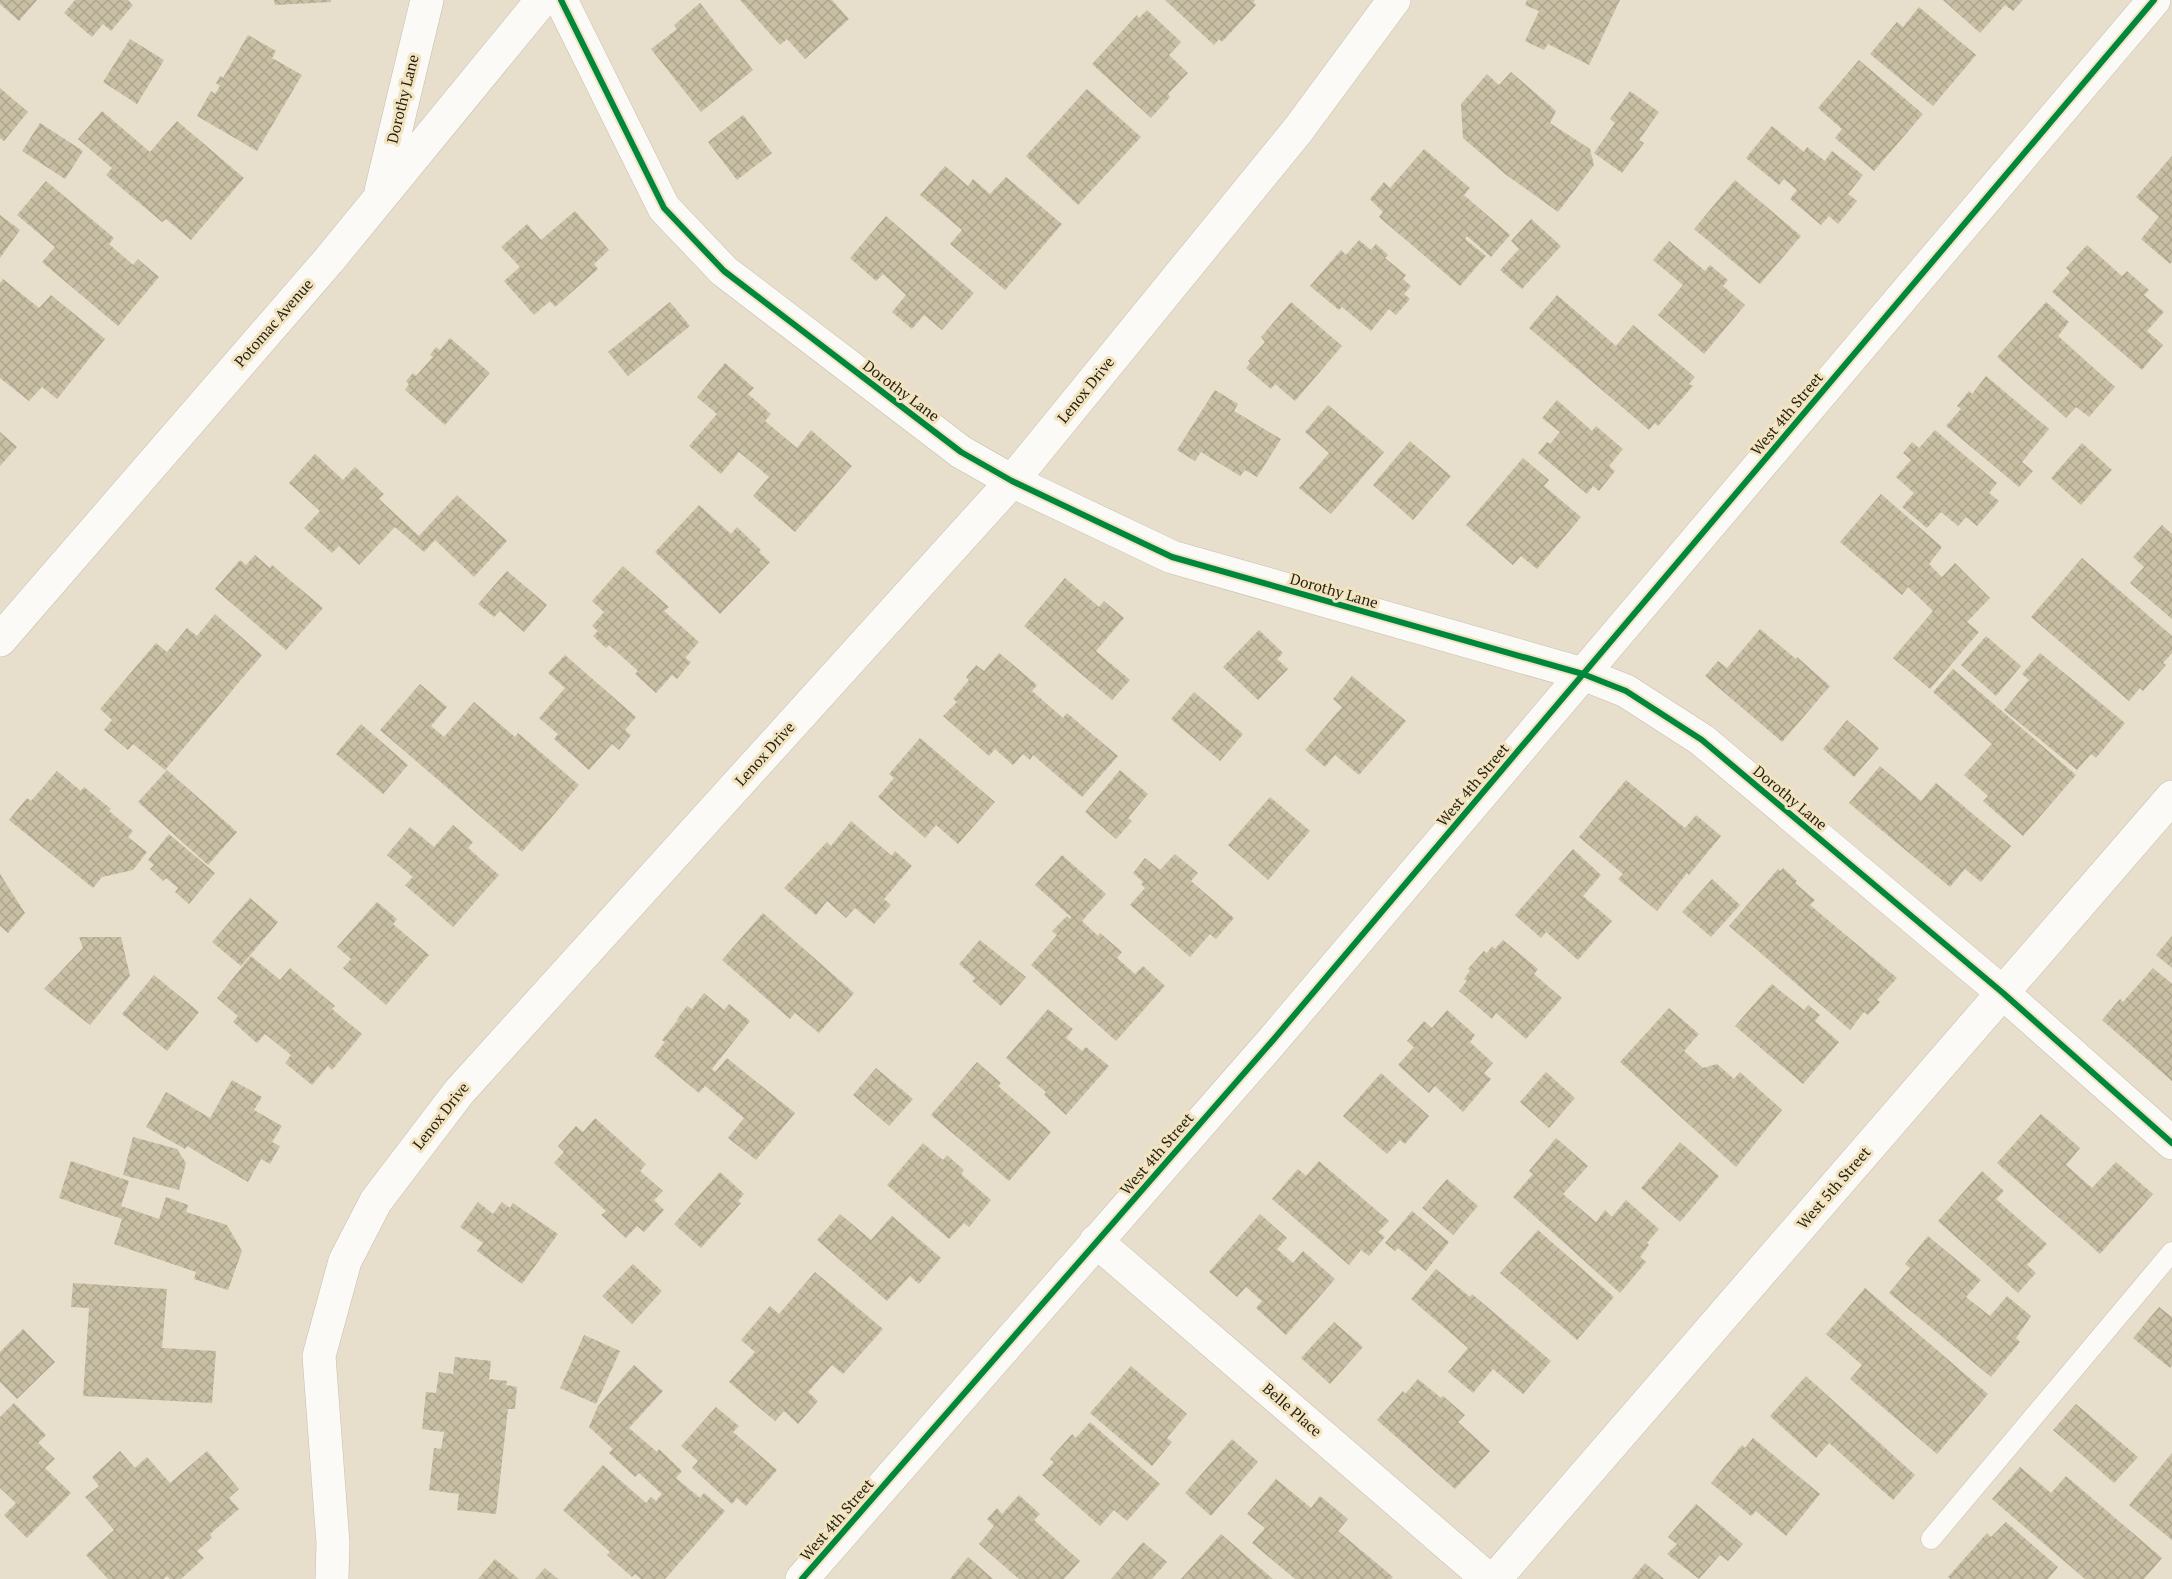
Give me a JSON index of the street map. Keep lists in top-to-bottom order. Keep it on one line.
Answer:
{"streets":{"street":["Dorothy Lane","Potomac Avenue","Lenox Drive","West 4th Street","West 5th Street","Belle Place"]},"crossings":[["Dorothy Lane","Potomac Avenue"],["Dorothy Lane","Lenox Drive"],["Dorothy Lane","West 4th Street"],["Dorothy Lane","West 5th Street"],["West 4th Street","Belle Place"]]}
